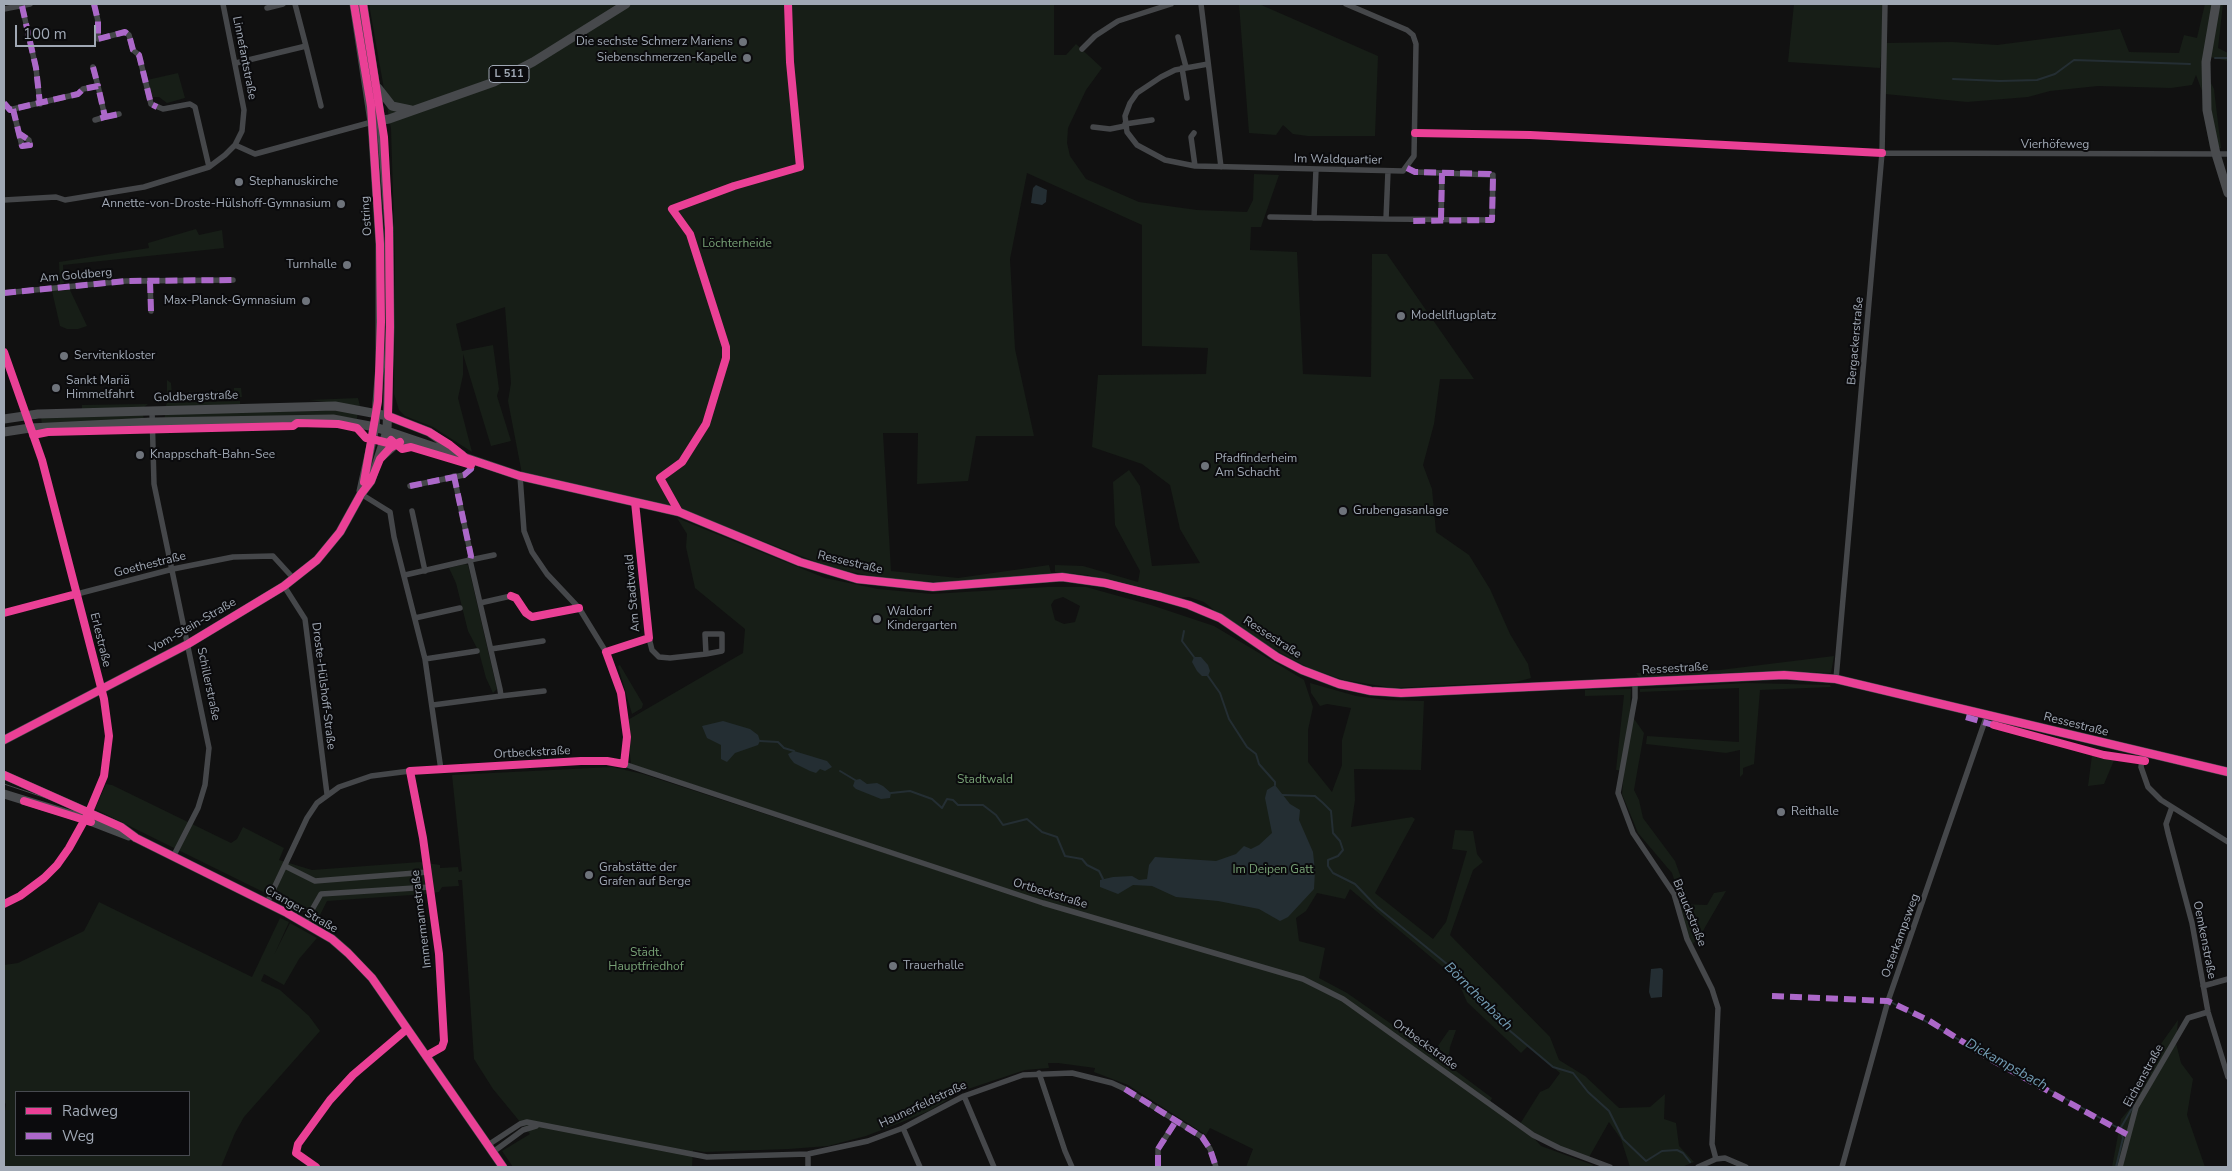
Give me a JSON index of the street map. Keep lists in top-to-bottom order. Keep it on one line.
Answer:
{"streets":{"main road":["L 511","Ostring","Goldbergstraße","Ressestraße","Vom-Stein-Straße","Cranger Straße"],"street":["Linnefantstraße","Vierhöfeweg","Im Waldquartier","Am Goldberg","Bergackerstraße","Goethestraße","Am Stadtwald","Erlestraße","Schillerstraße","Droste-Hülshoff-Straße","Ortbeckstraße","Brauckstraße","Immermannstraße","Osterkampsweg","Oemkenstraße","Eichenstraße","Haunerfeldstraße"]},"crossings":[["L 511","Ostring"],["Vierhöfeweg","Bergackerstraße"],["Ostring","Goldbergstraße"],["Ostring","Ressestraße"],["Ostring","Vom-Stein-Straße"],["Bergackerstraße","Ressestraße"],["Goldbergstraße","Ressestraße"],["Goldbergstraße","Vom-Stein-Straße"],["Goldbergstraße","Erlestraße"],["Goldbergstraße","Schillerstraße"],["Ressestraße","Am Stadtwald"],["Ressestraße","Vom-Stein-Straße"],["Ressestraße","Brauckstraße"],["Ressestraße","Osterkampsweg"],["Goethestraße","Vom-Stein-Straße"],["Goethestraße","Erlestraße"],["Goethestraße","Schillerstraße"],["Vom-Stein-Straße","Erlestraße"],["Vom-Stein-Straße","Schillerstraße"],["Vom-Stein-Straße","Droste-Hülshoff-Straße"],["Erlestraße","Cranger Straße"],["Schillerstraße","Cranger Straße"],["Droste-Hülshoff-Straße","Ortbeckstraße"],["Ortbeckstraße","Immermannstraße"],["Cranger Straße","Immermannstraße"],["Cranger Straße","Haunerfeldstraße"],["Oemkenstraße","Eichenstraße"]],"water":["Börnchenbach","Dickampsbach"],"parks":["Löchterheide","Stadtwald","Im Deipen Gatt","Städt. Hauptfriedhof"],"places":["Die sechste Schmerz Mariens","Siebenschmerzen-Kapelle","Stephanuskirche","Annette-von-Droste-Hülshoff-Gymnasium","Turnhalle","Max-Planck-Gymnasium","Modellflugplatz","Servitenkloster","Sankt Mariä Himmelfahrt","Knappschaft-Bahn-See","Pfadfinderheim Am Schacht","Grubengasanlage","Waldorf Kindergarten","Reithalle","Grabstätte der Grafen auf Berge","Trauerhalle"],"legend":["Radweg","Weg"],"scale_bar":"100 m"}
